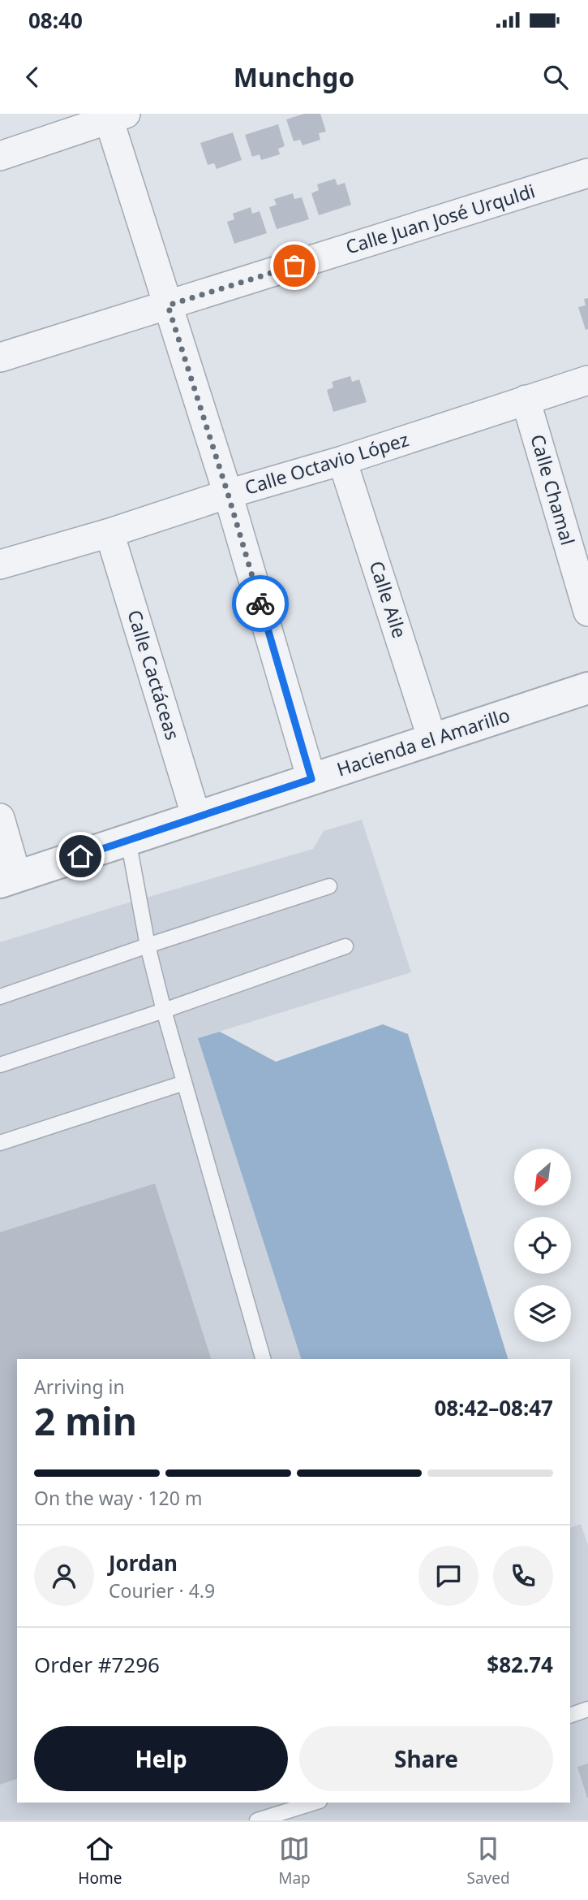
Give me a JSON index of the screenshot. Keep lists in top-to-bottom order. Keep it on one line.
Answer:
{"streets":{"street":["Calle Juan José Urquldi","Calle Octavio López","Calle Chamal","Calle Aile","Calle Cactáceas","Hacienda el Amarillo"]},"crossings":[["Calle Octavio López","Calle Chamal"],["Calle Octavio López","Calle Aile"],["Calle Octavio López","Calle Cactáceas"],["Calle Aile","Hacienda el Amarillo"],["Calle Cactáceas","Hacienda el Amarillo"]],"north":"bottom left","page":{"status":"08:40","header":"Munchgo","heading":["2 min","Arriving in","08:42–08:47"],"panel":["Jordan","Courier · 4.9","Order #7296","$82.74"],"bar":"On the way · 120 m","buttons":["Help","Share"],"tabs":["Home","Map","Saved"]}}
